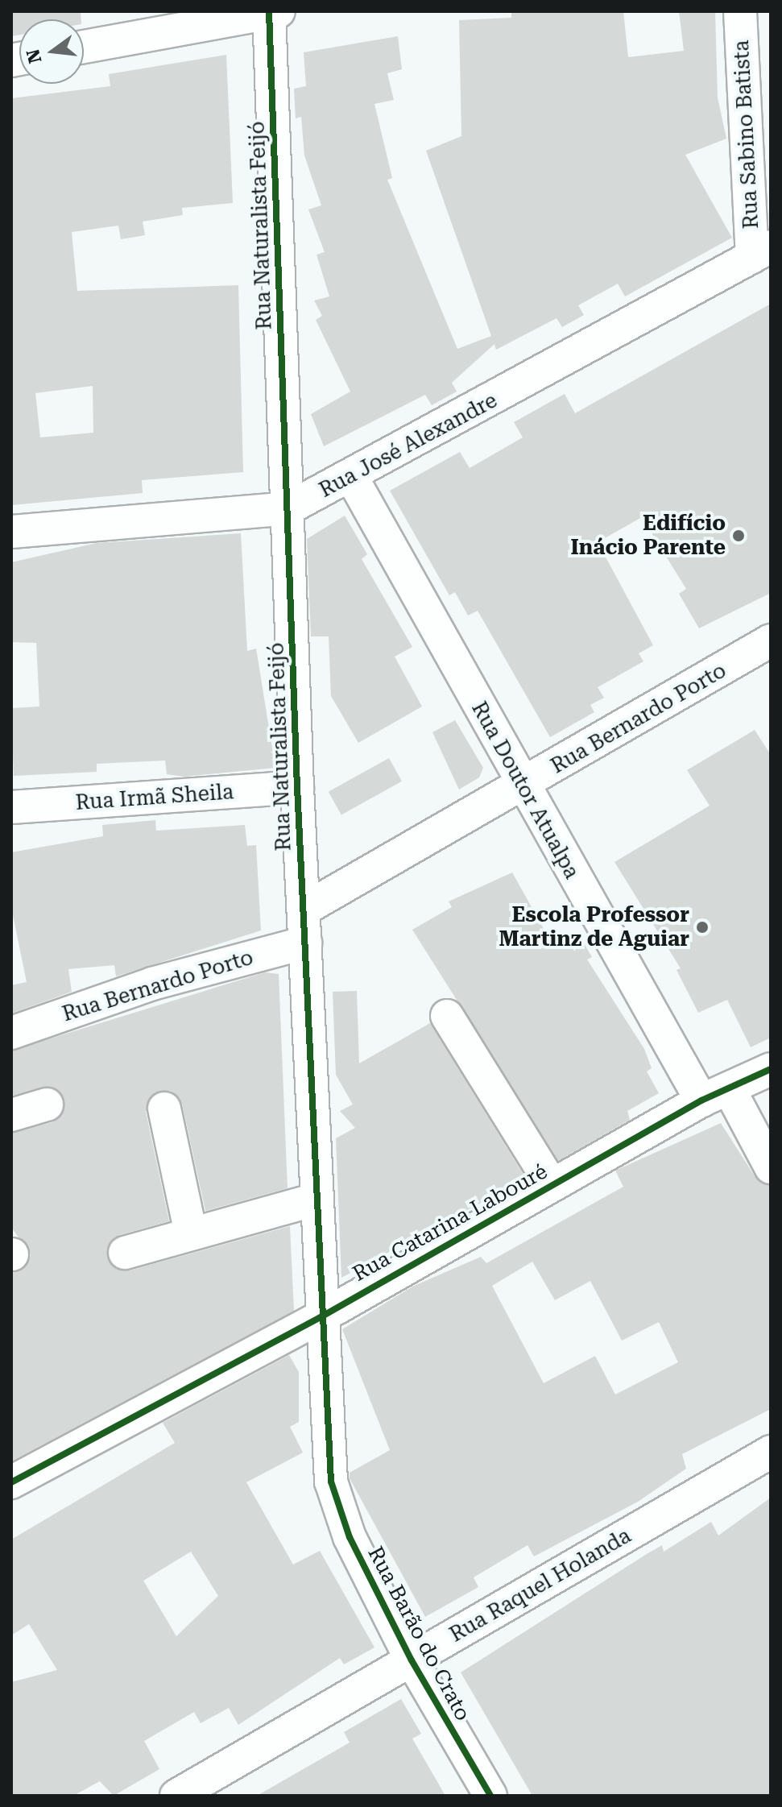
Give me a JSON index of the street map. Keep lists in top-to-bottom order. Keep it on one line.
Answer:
{"streets":{"street":["Rua Sabino Batista","Rua Naturalista Feijó","Rua José Alexandre","Rua Bernardo Porto","Rua Doutor Atualpa","Rua Irmã Sheila","Rua Catarina Labouré","Rua Raquel Holanda","Rua Barão do Crato"]},"crossings":[["Rua Sabino Batista","Rua José Alexandre"],["Rua Naturalista Feijó","Rua José Alexandre"],["Rua Naturalista Feijó","Rua Bernardo Porto"],["Rua Naturalista Feijó","Rua Irmã Sheila"],["Rua Naturalista Feijó","Rua Catarina Labouré"],["Rua Naturalista Feijó","Rua Barão do Crato"],["Rua José Alexandre","Rua Doutor Atualpa"],["Rua Bernardo Porto","Rua Doutor Atualpa"],["Rua Doutor Atualpa","Rua Catarina Labouré"],["Rua Raquel Holanda","Rua Barão do Crato"]],"places":["Edifício Inácio Parente","Escola Professor Martinz de Aguiar"],"north":"left"}
